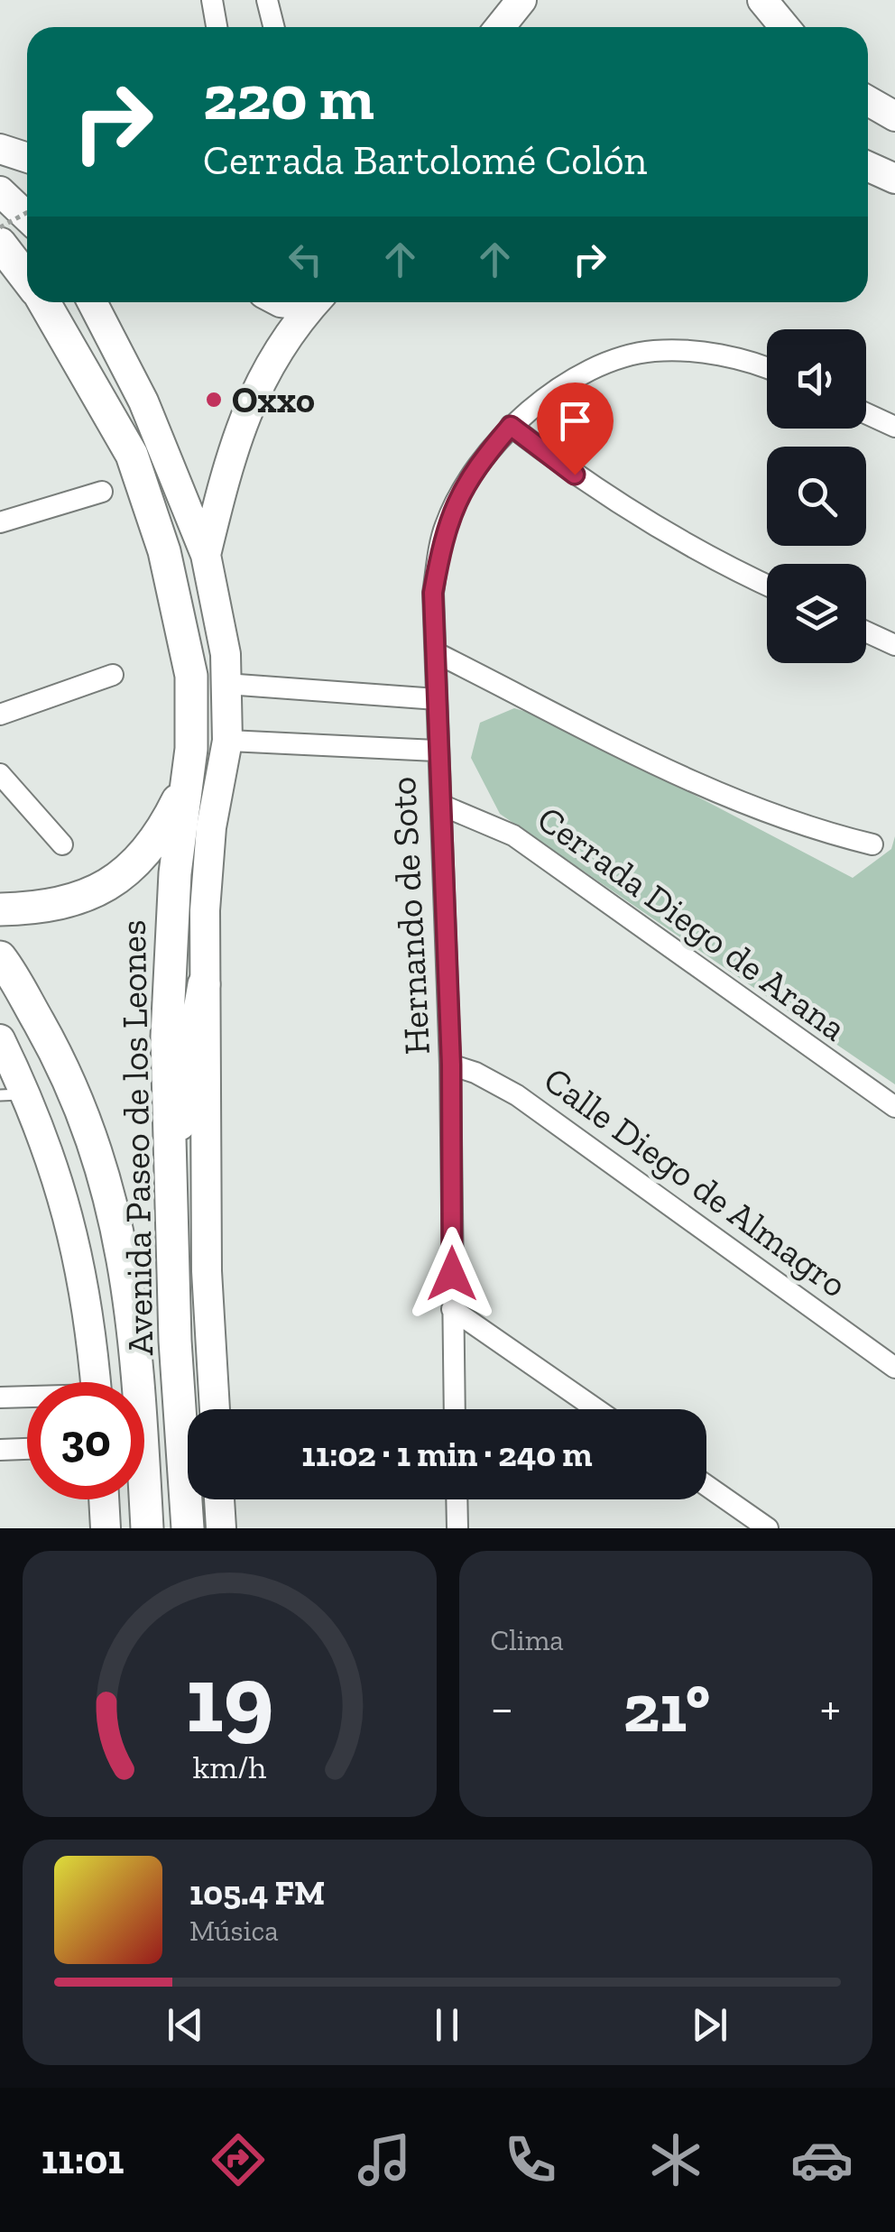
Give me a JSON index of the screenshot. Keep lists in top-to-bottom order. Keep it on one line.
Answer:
{"streets":{"main road":["Avenida Paseo de los Leones"],"street":["Hernando de Soto","Cerrada Diego de Arana","Calle Diego de Almagro"]},"crossings":[["Hernando de Soto","Cerrada Diego de Arana"],["Hernando de Soto","Calle Diego de Almagro"]],"places":["Oxxo"],"page":{"turn":["220 m","Cerrada Bartolomé Colón"],"limit":"30","trip":"11:02 · 1 min · 240 m","tile":"Clima","heat":["−","21°","+"],"song":["105.4 FM","Música"],"tabs":"11:01","gauge":["19","km/h"]}}
